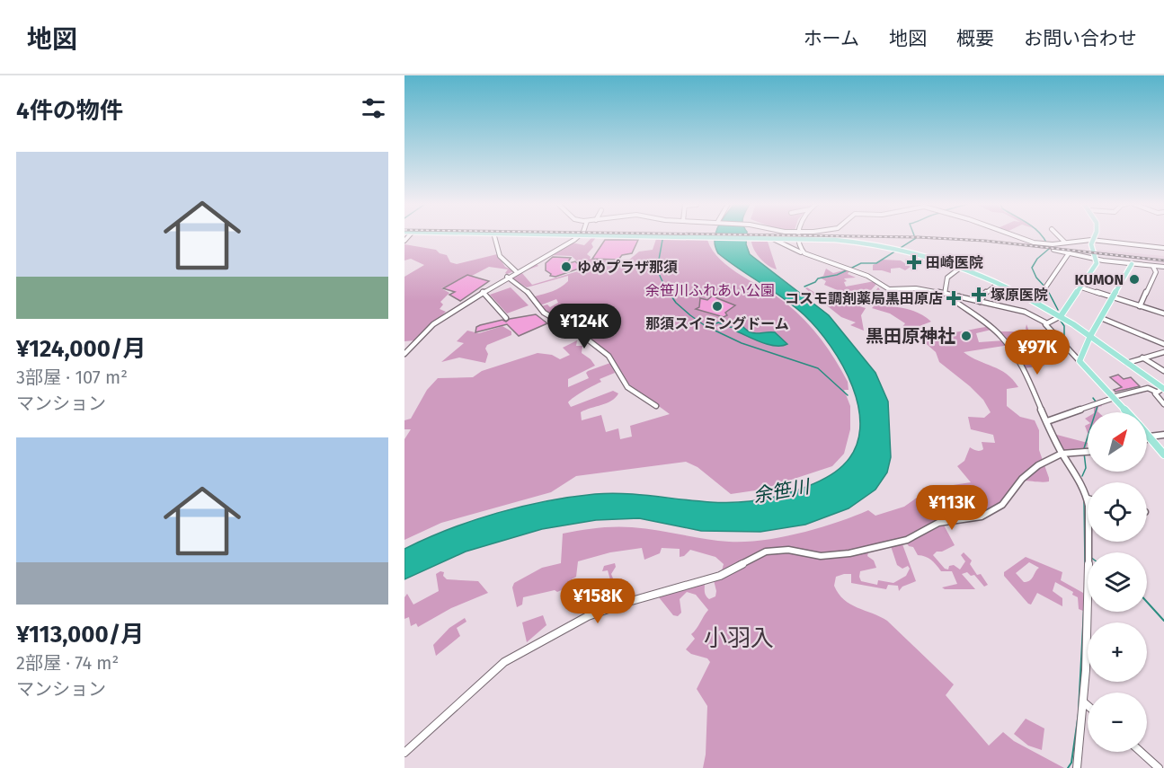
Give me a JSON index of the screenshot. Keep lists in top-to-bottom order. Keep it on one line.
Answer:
{"districts":["小羽入"],"water":["余笹川"],"parks":["余笹川ふれあい公園"],"places":{"health":["田崎医院","塚原医院","コスモ調剤薬局黒田原店"],"other":["ゆめプラザ那須","KUMON","那須スイミングドーム","黒田原神社"]},"north":"top right","page":{"header":"地図","nav":["ホーム","地図","概要","お問い合わせ"],"heading":"4件の物件","list":[{"name":"¥124,000/月","note":"3部屋 · 107 m² · マンション"},{"name":"¥113,000/月","note":"2部屋 · 74 m² · マンション"}],"price":["¥124K","¥97K","¥113K","¥158K"],"map_buttons":["+","−"]}}
